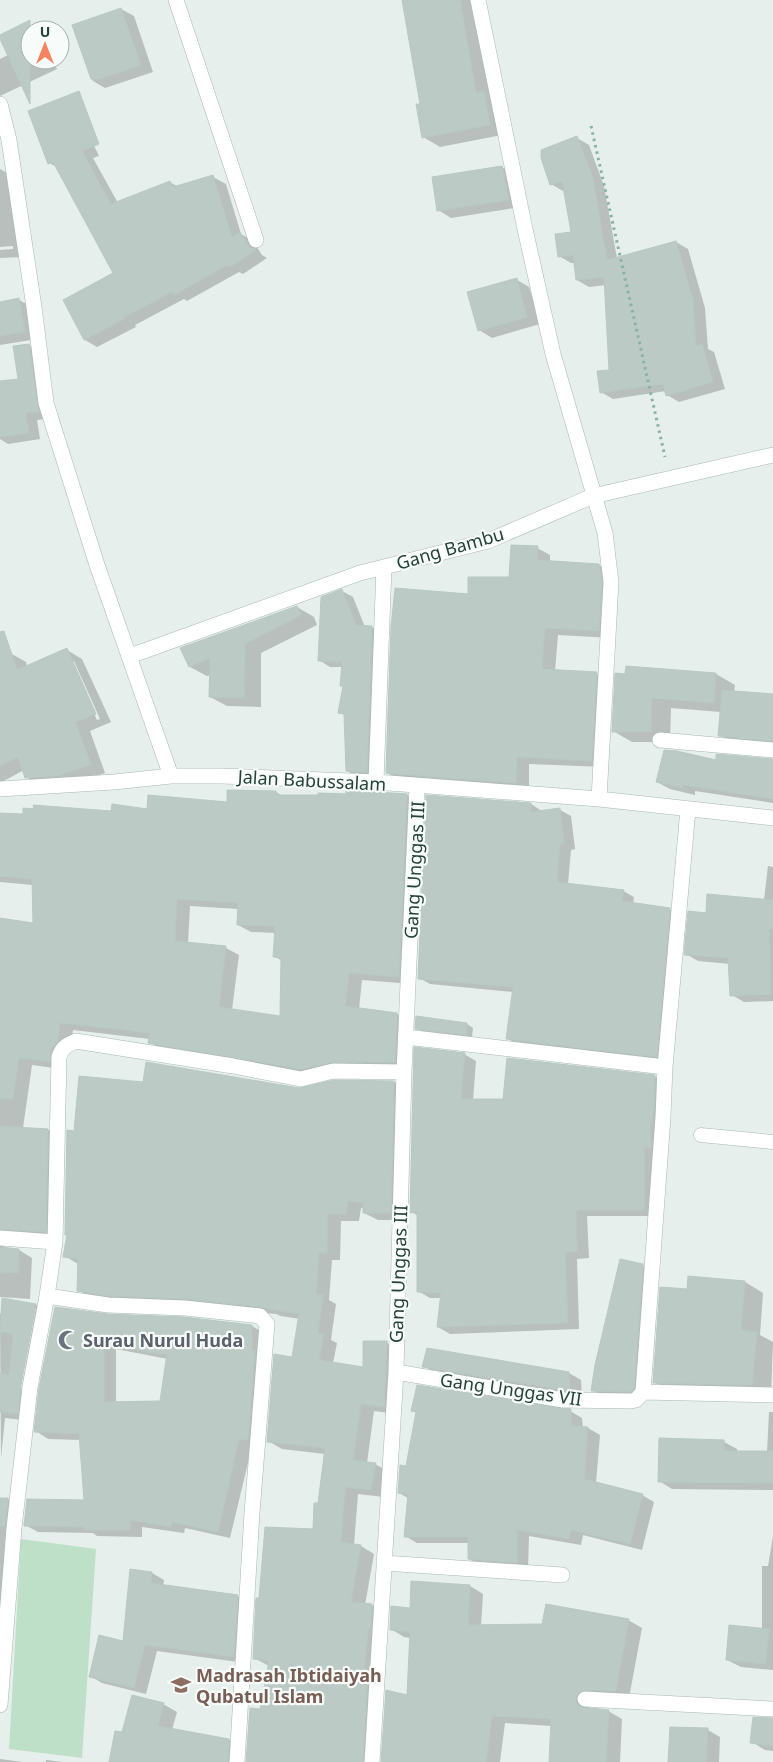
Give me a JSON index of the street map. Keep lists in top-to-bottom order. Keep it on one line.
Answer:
{"streets":{"street":["Gang Bambu","Jalan Babussalam","Gang Unggas III","Gang Unggas VII"]},"crossings":[["Jalan Babussalam","Gang Unggas III"],["Gang Unggas III","Gang Unggas VII"]],"places":{"mosque":["Surau Nurul Huda"],"school or university":["Madrasah Ibtidaiyah Qubatul Islam"]},"north":"top"}
